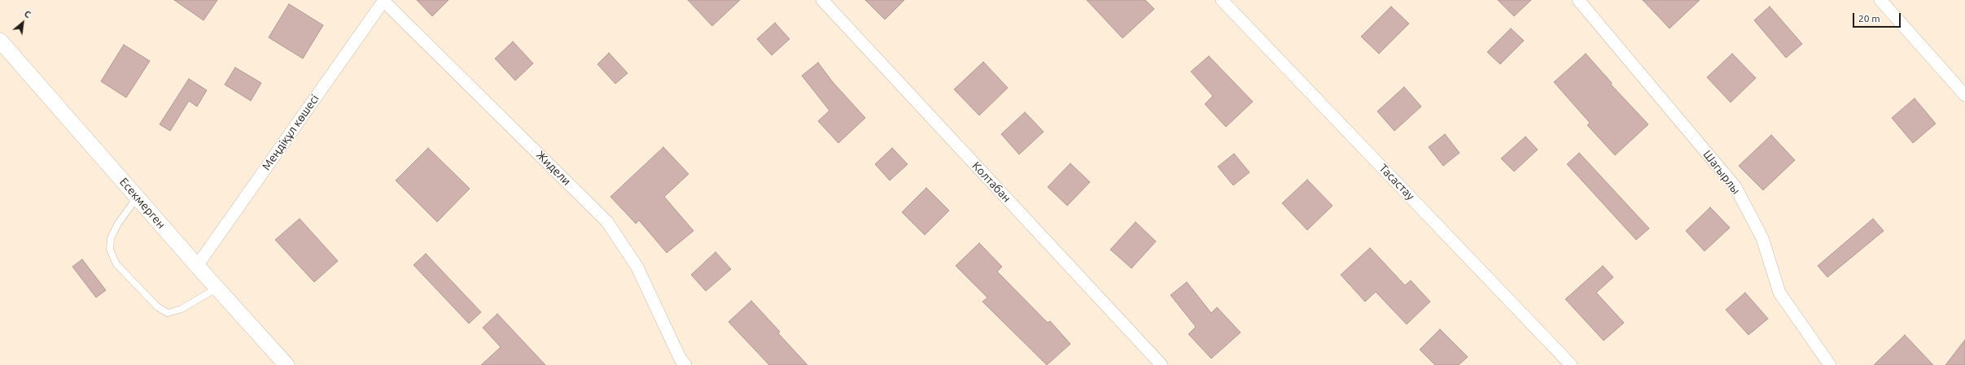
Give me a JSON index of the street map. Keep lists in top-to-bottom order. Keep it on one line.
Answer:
{"streets":{"street":["Меңдіқұл көшесі","Жидели","Шагырлы","Колтабан","Тасастау","Eсекмерген"]},"crossings":[["Меңдіқұл көшесі","Жидели"],["Меңдіқұл көшесі","Eсекмерген"]],"scale_bar":"20 m","north":"top right"}
